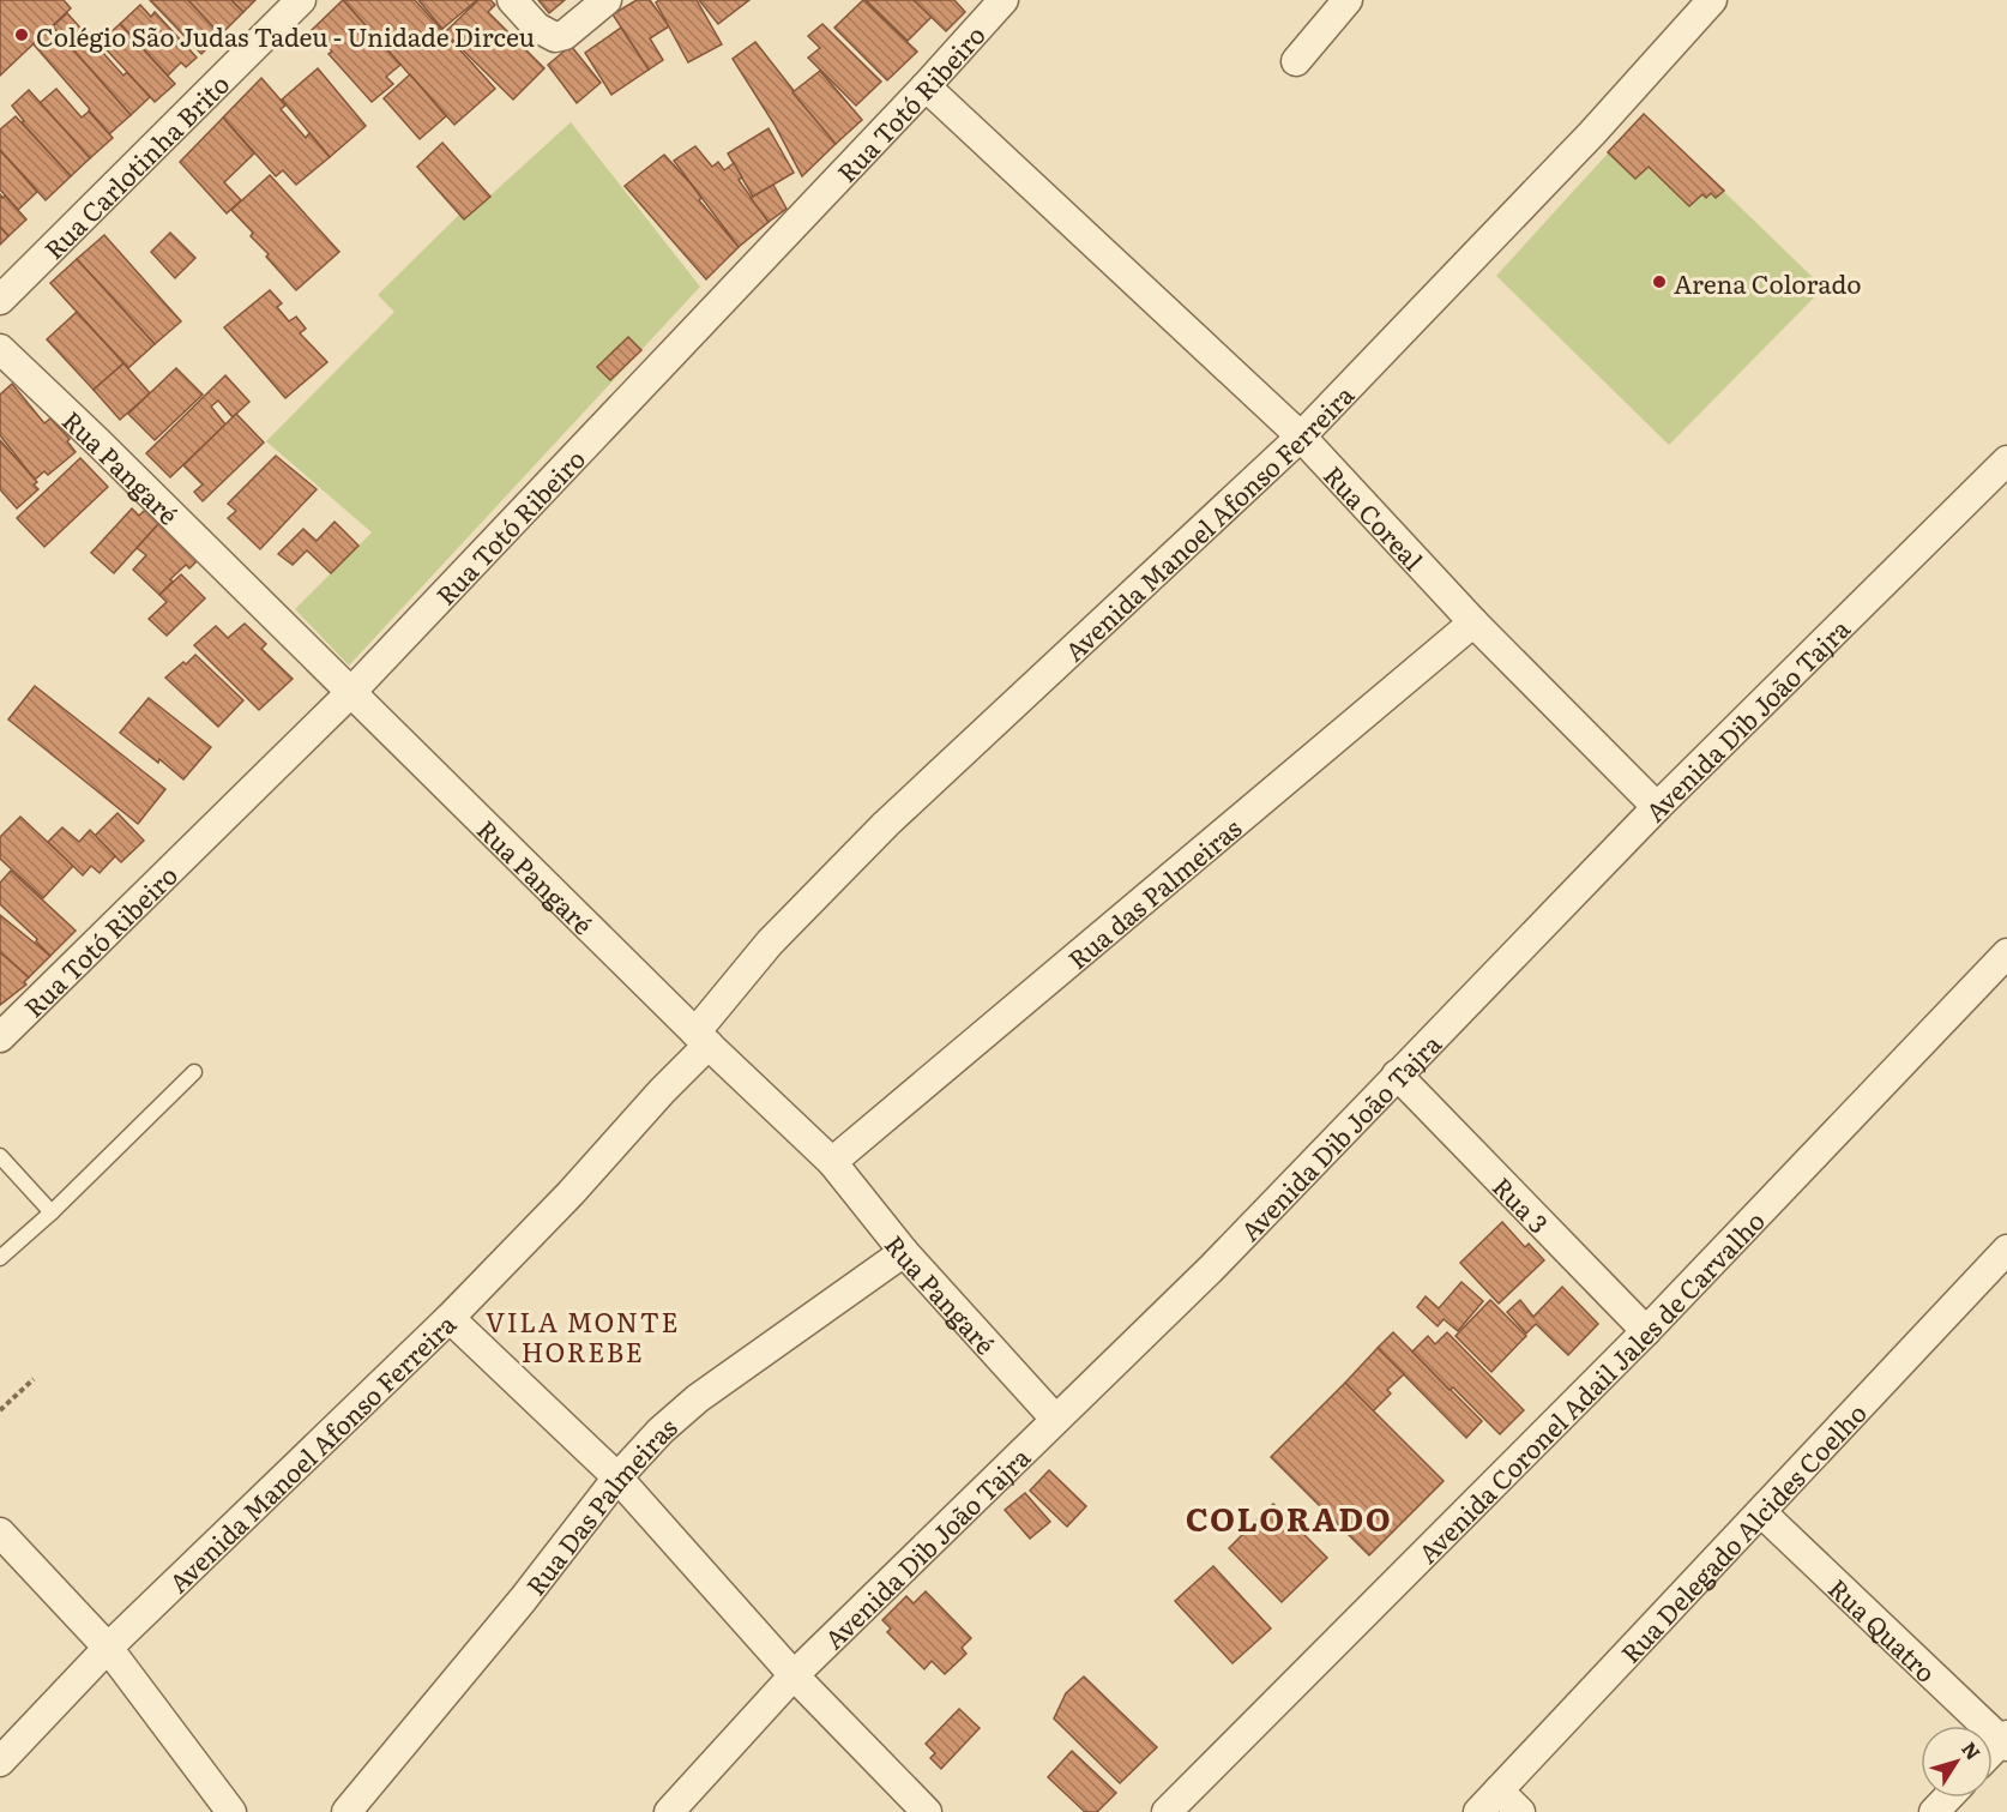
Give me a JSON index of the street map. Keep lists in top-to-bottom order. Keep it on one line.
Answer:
{"streets":{"street":["Rua Totó Ribeiro","Rua Carlotinha Brito","Rua Pangaré","Rua Coreal","Avenida Manoel Afonso Ferreira","Avenida Dib João Tajra","Rua das Palmeiras","Rua 3","Avenida Coronel Adail Jales de Carvalho","Rua Das Palmeiras","Rua Delegado Alcides Coelho","Rua Quatro"]},"crossings":[["Rua Totó Ribeiro","Rua Pangaré"],["Rua Totó Ribeiro","Rua Coreal"],["Rua Pangaré","Avenida Manoel Afonso Ferreira"],["Rua Pangaré","Avenida Dib João Tajra"],["Rua Pangaré","Rua das Palmeiras"],["Rua Pangaré","Rua Das Palmeiras"],["Rua Coreal","Avenida Manoel Afonso Ferreira"],["Rua Coreal","Avenida Dib João Tajra"],["Rua Coreal","Rua das Palmeiras"],["Avenida Dib João Tajra","Rua 3"],["Rua 3","Avenida Coronel Adail Jales de Carvalho"],["Rua Delegado Alcides Coelho","Rua Quatro"]],"districts":["VILA MONTE HOREBE","COLORADO"],"places":["Colégio São Judas Tadeu - Unidade Dirceu","Arena Colorado"],"north":"top right"}
